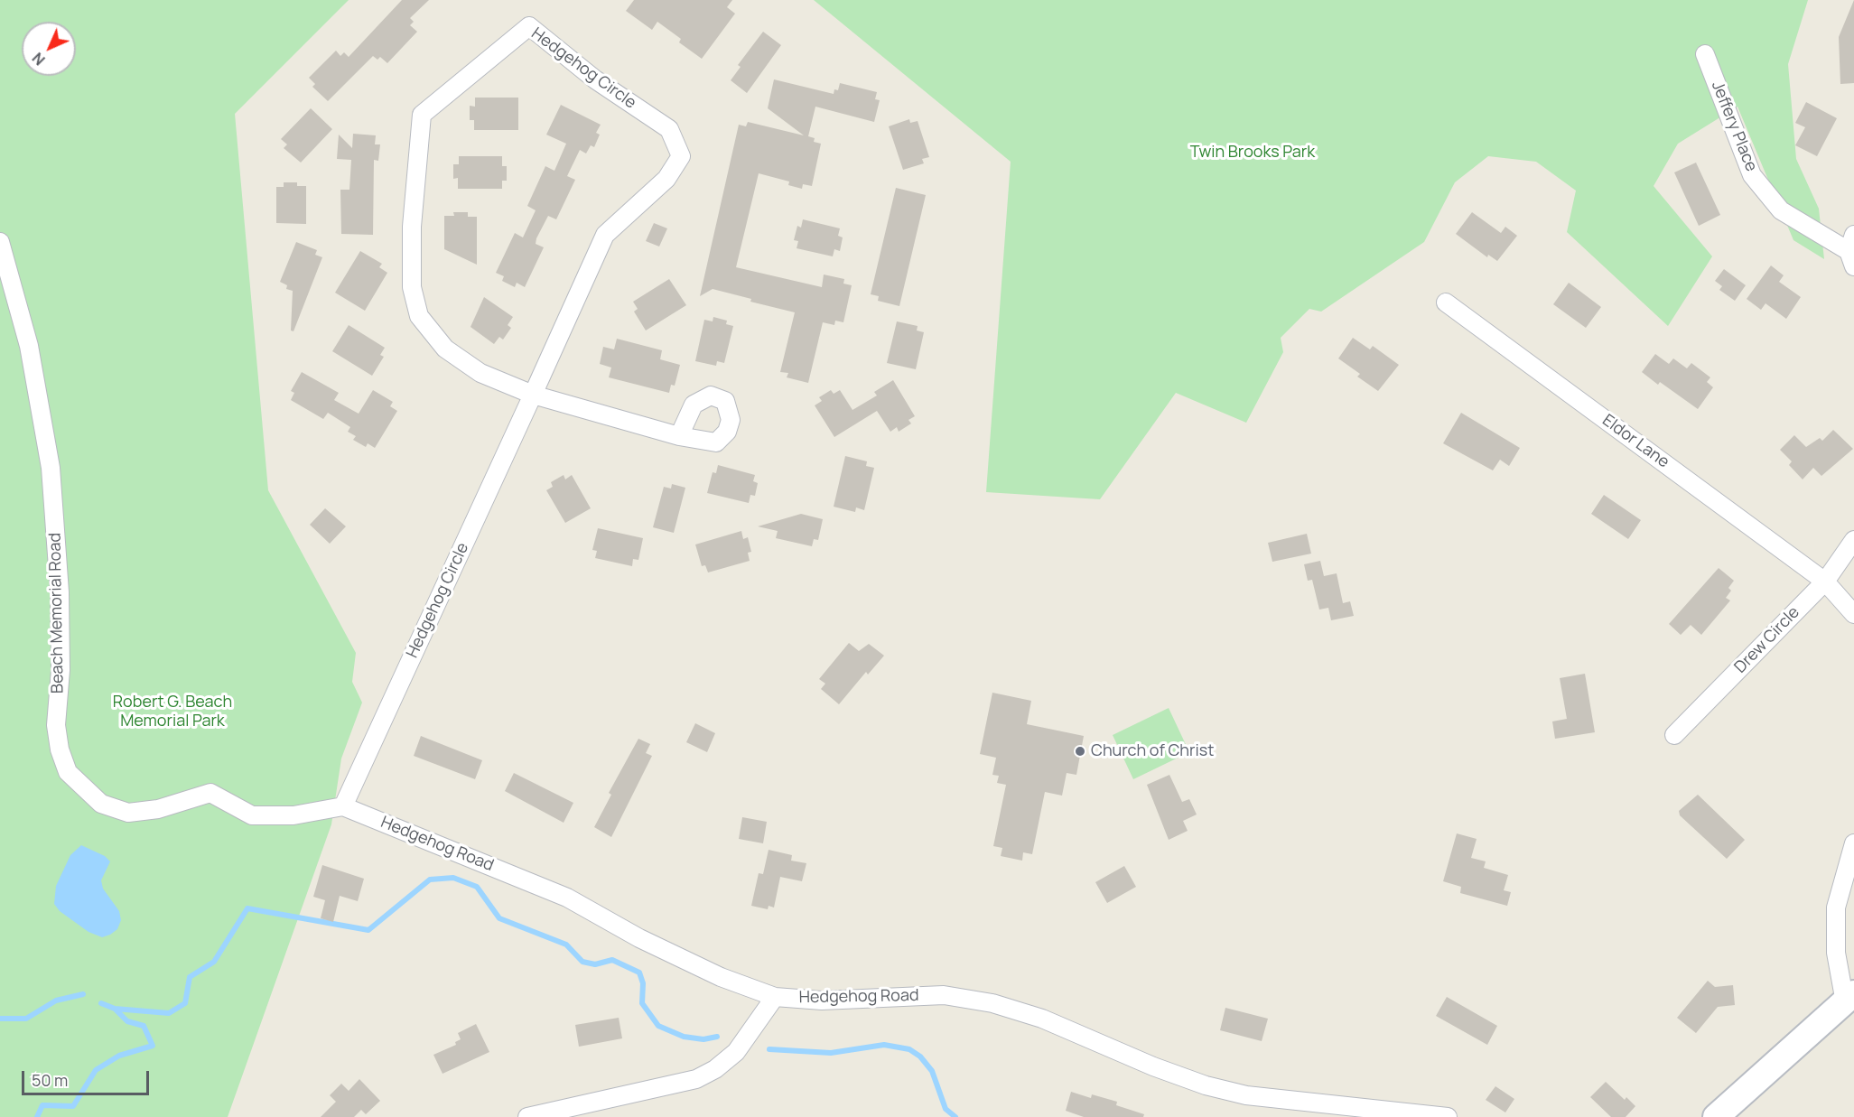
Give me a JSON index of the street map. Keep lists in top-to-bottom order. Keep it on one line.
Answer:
{"streets":{"street":["Hedgehog Circle","Jeffery Place","Eldor Lane","Beach Memorial Road","Drew Circle","Hedgehog Road"]},"crossings":[["Hedgehog Circle","Beach Memorial Road"],["Hedgehog Circle","Hedgehog Road"],["Eldor Lane","Drew Circle"],["Beach Memorial Road","Hedgehog Road"]],"parks":["Twin Brooks Park","Robert G. Beach Memorial Park"],"places":["Church of Christ"],"scale_bar":"50 m","north":"bottom left"}
